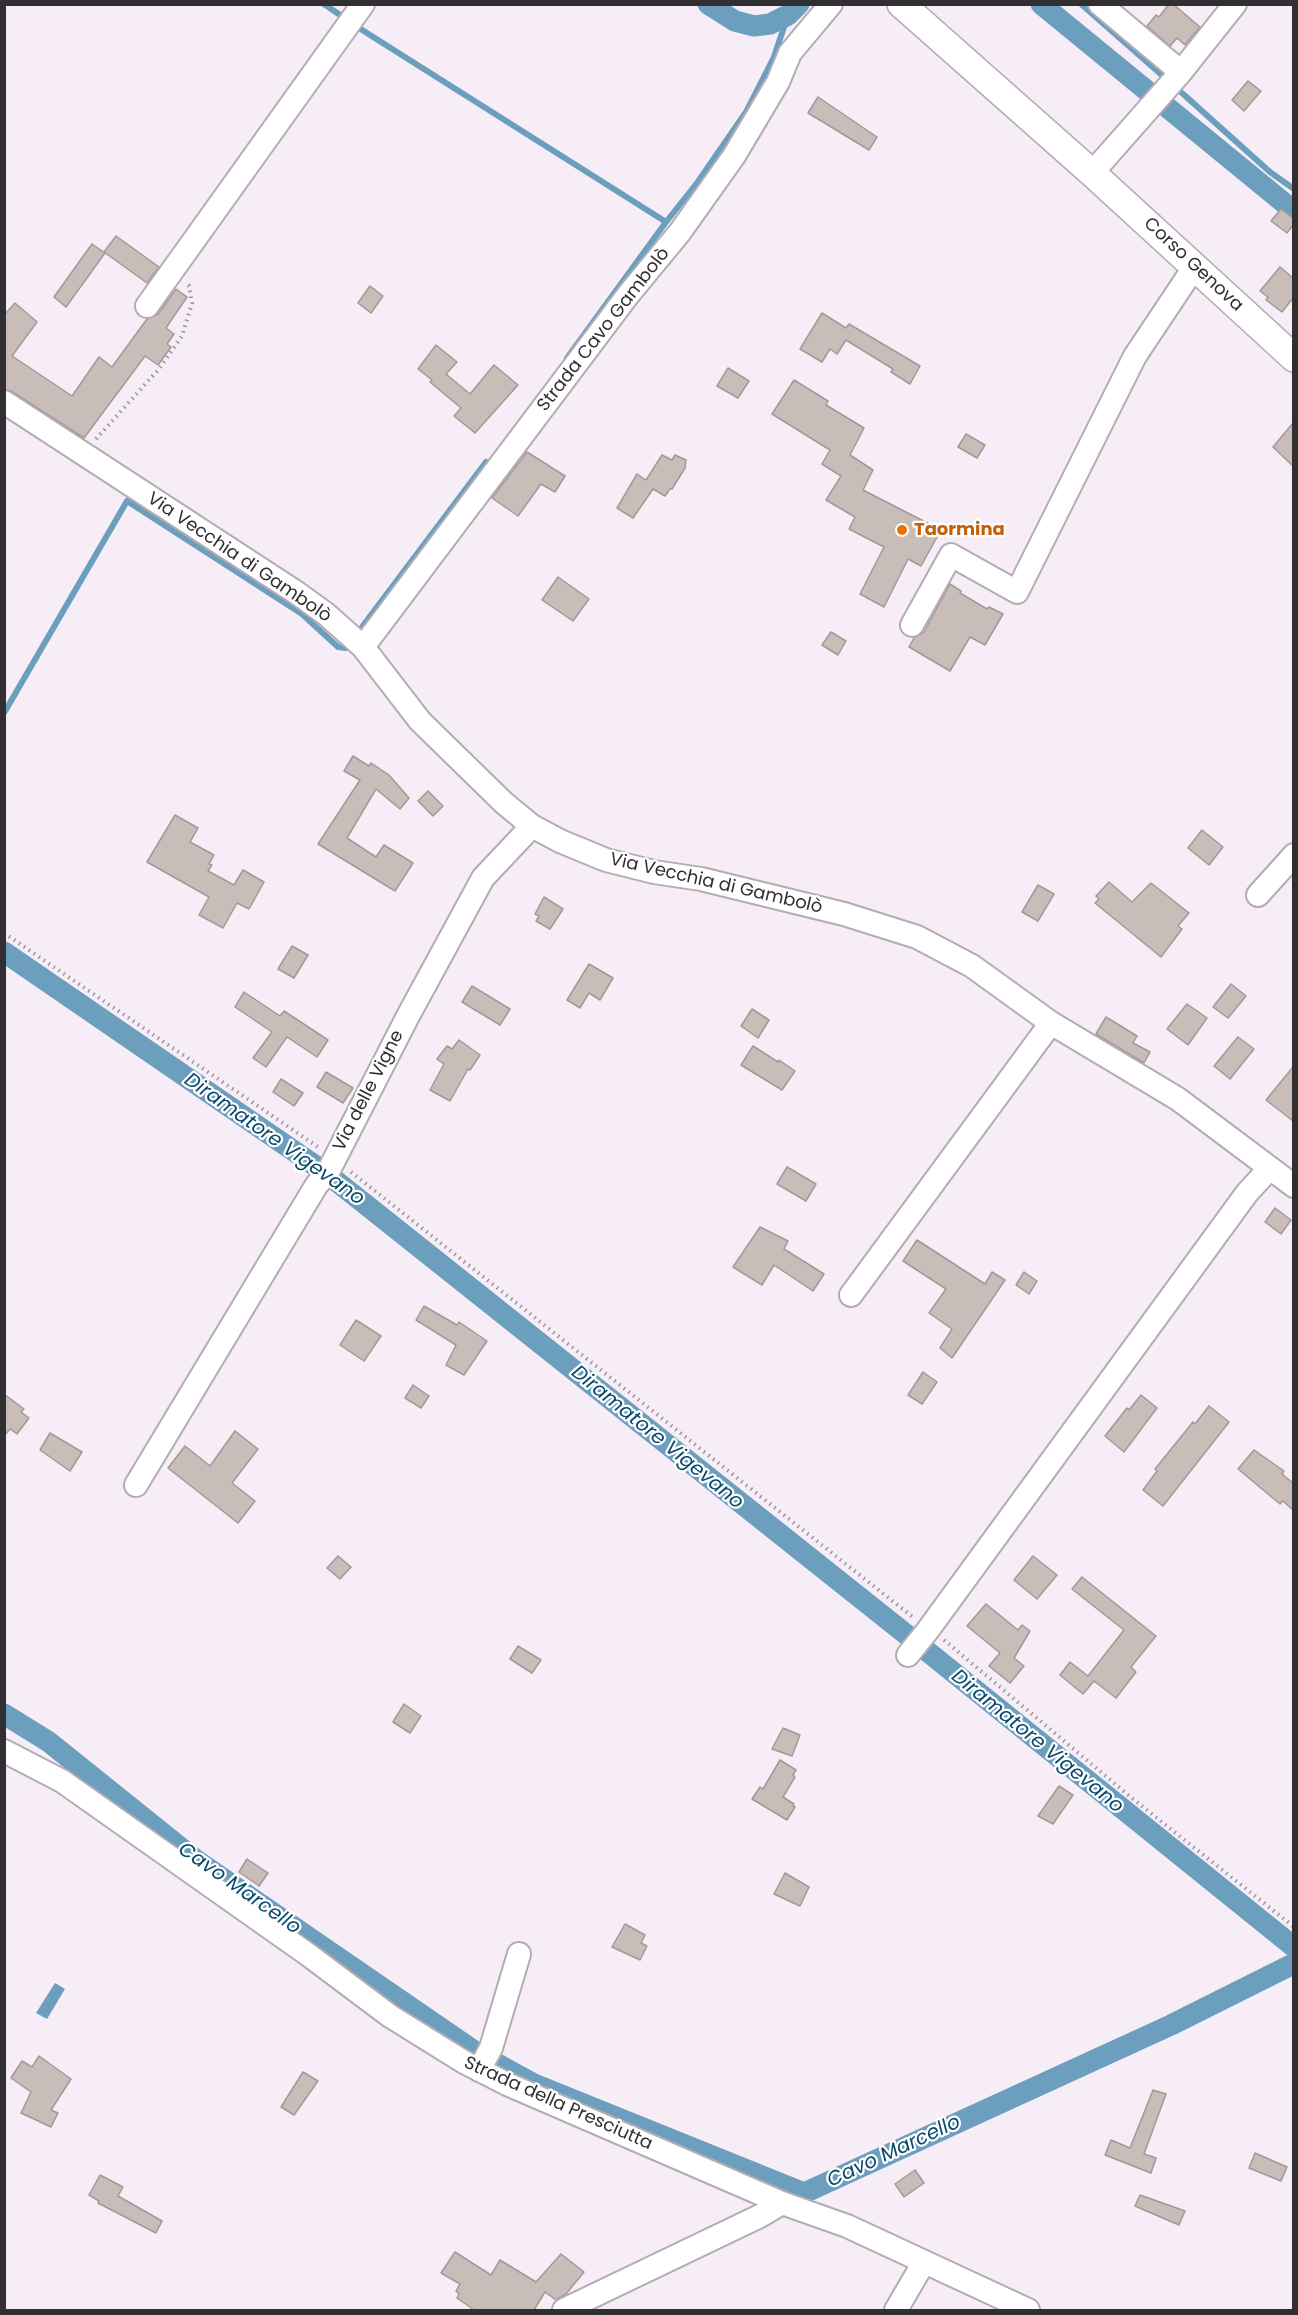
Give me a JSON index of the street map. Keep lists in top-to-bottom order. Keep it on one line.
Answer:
{"streets":{"main road":["Corso Genova"],"street":["Strada Cavo Gambolò","Via Vecchia di Gambolò","Via delle Vigne","Strada della Presciutta"]},"crossings":[["Strada Cavo Gambolò","Via Vecchia di Gambolò"],["Via Vecchia di Gambolò","Via delle Vigne"]],"water":["Diramatore Vigevano","Cavo Marcello"],"places":["Taormina"]}
